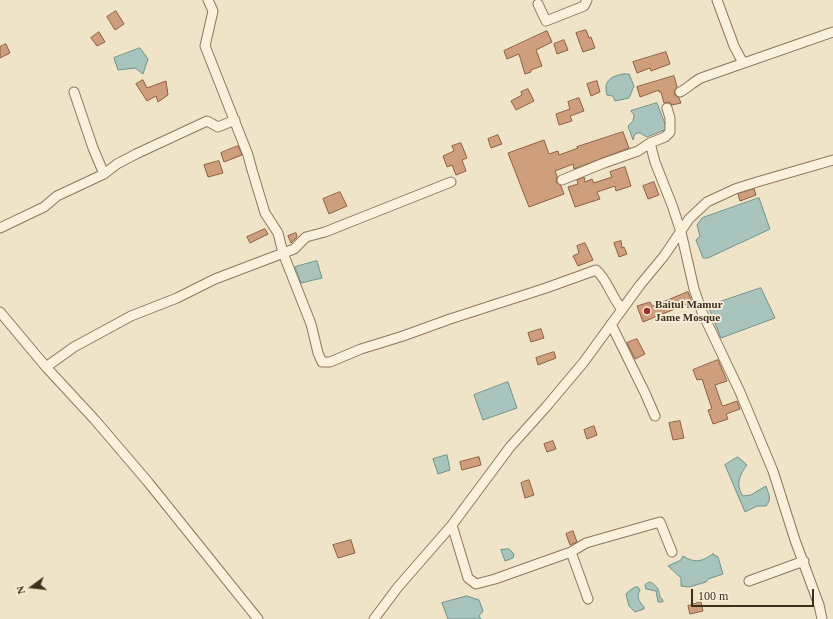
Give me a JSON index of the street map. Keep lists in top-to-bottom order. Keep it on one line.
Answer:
{"places":["Baitul Mamur Jame Mosque"],"scale_bar":"100 m","north":"left"}
